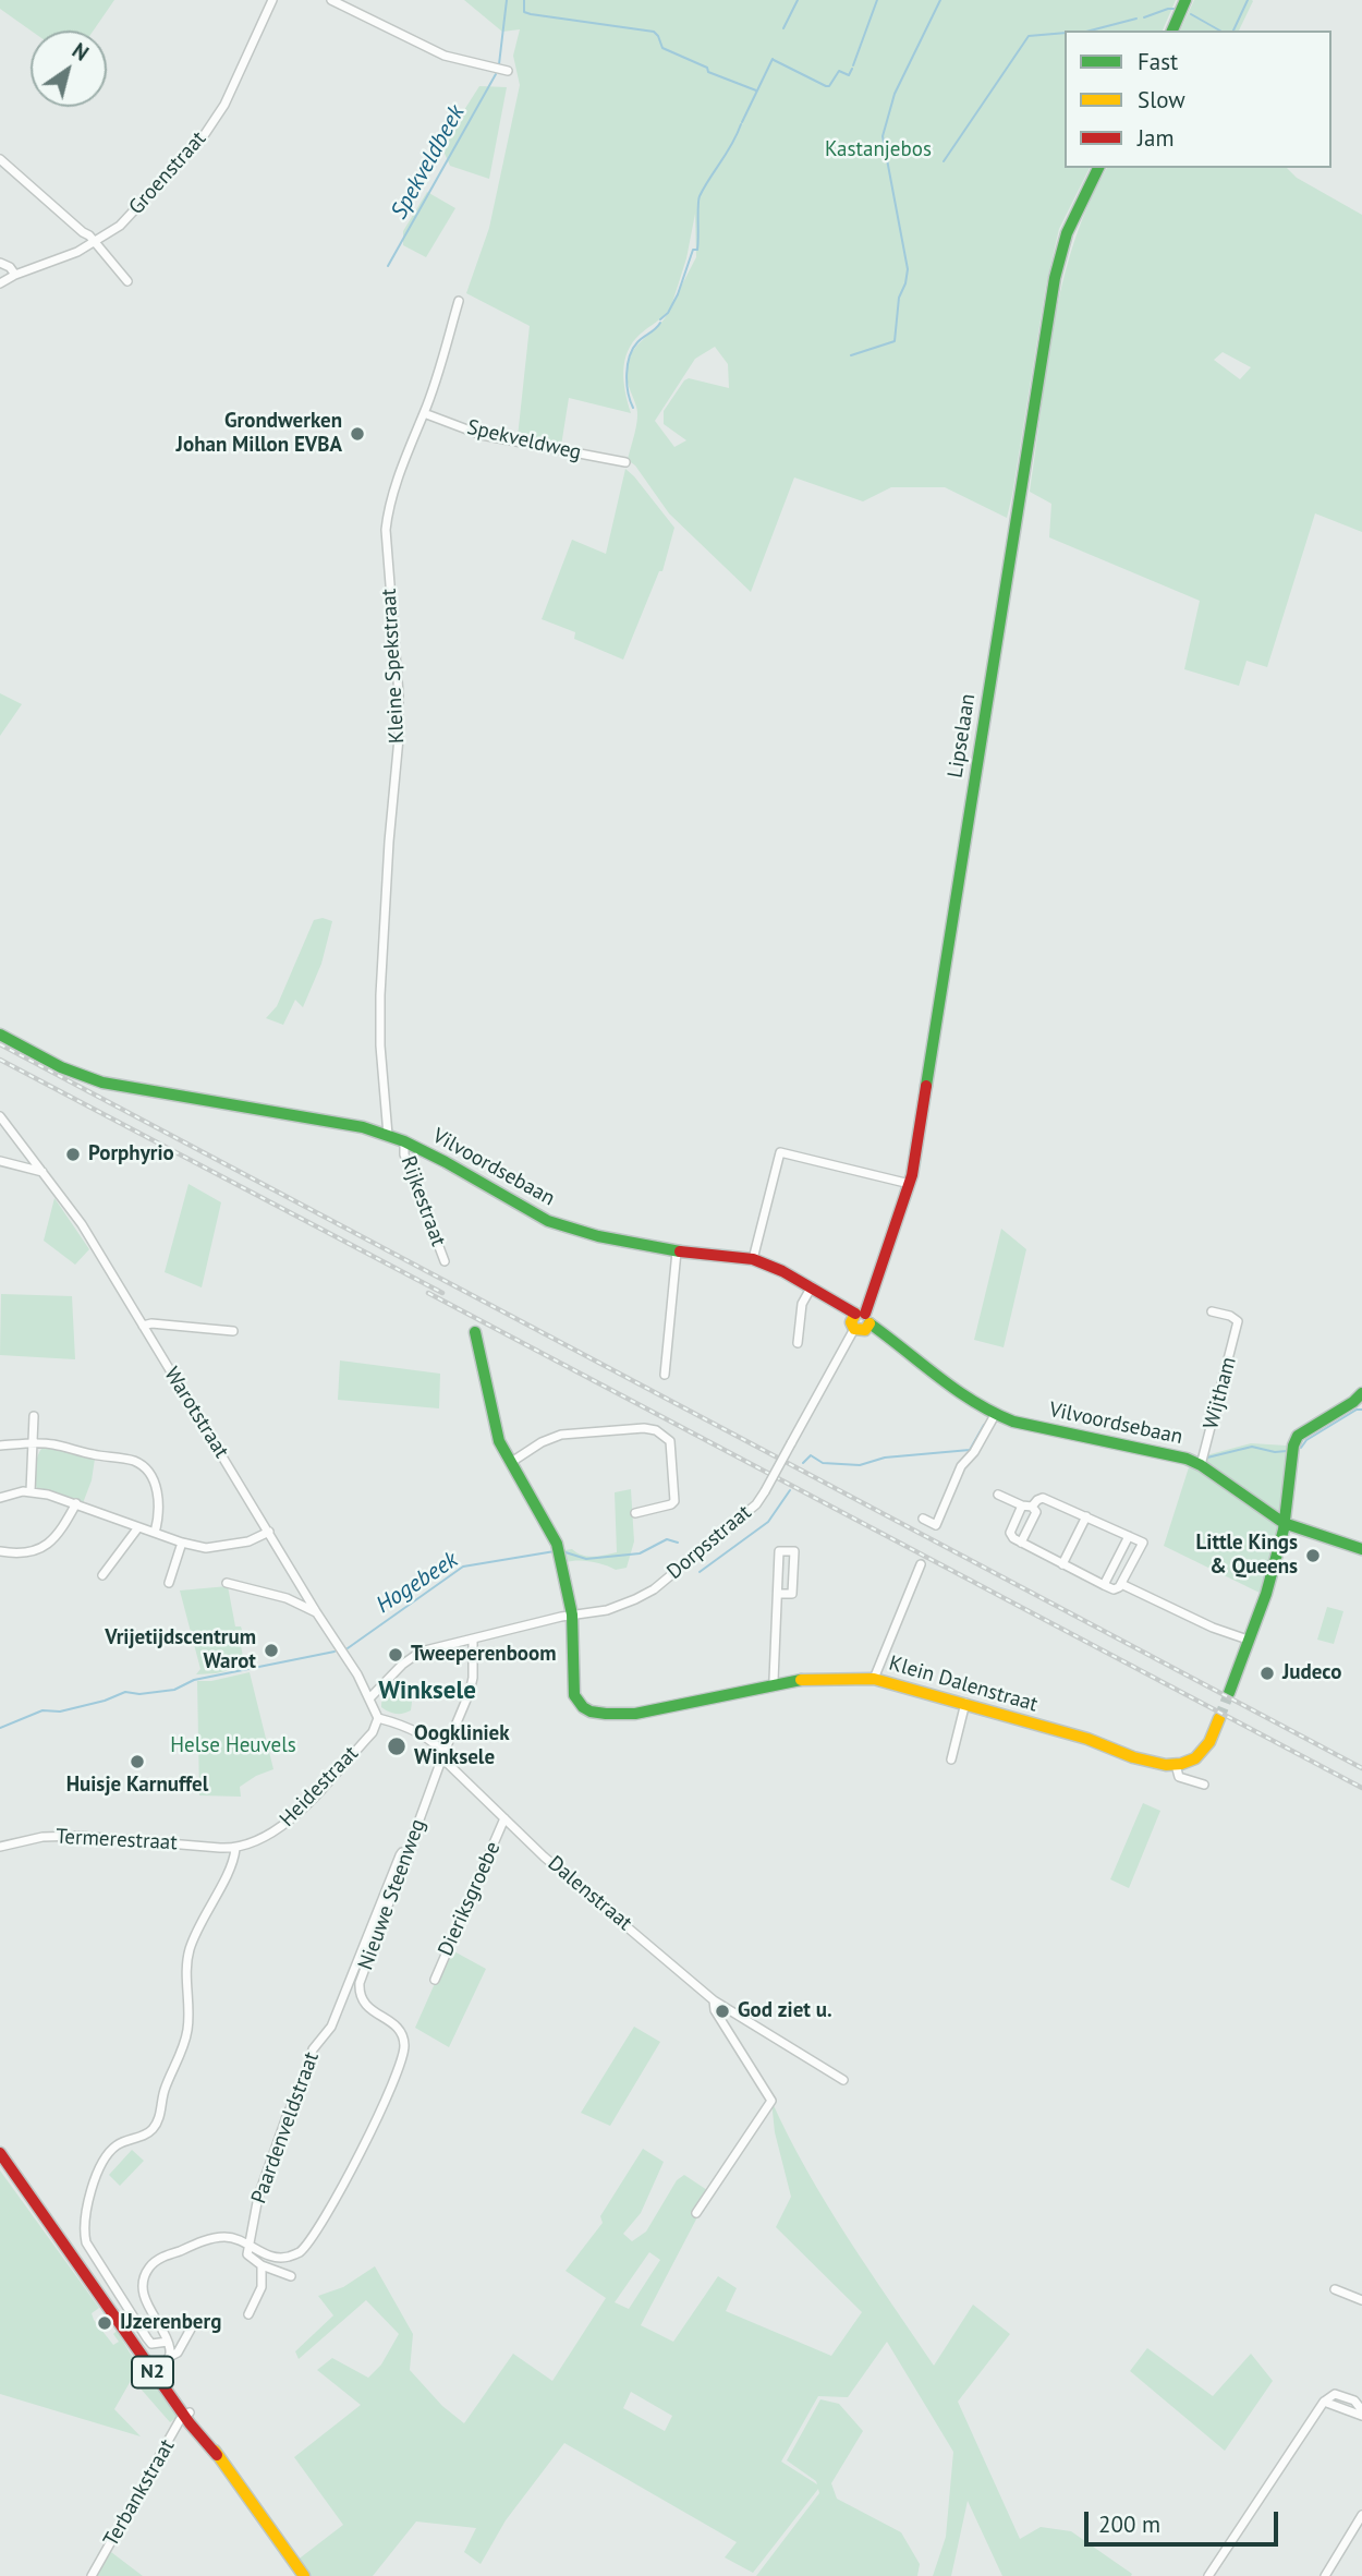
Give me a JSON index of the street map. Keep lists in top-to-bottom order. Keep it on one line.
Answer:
{"streets":{"street":["Groenstraat","Spekveldweg","Kleine Spekstraat","Lipselaan","Vilvoordsebaan","Rijkestraat","Wijtham","Warotstraat","Dorpsstraat","Klein Dalenstraat","Heidestraat","Termerestraat","Dalenstraat","Nieuwe Steenweg","Dieriksgroebe","Paardenveldstraat","N2","Terbankstraat"]},"crossings":[["Spekveldweg","Kleine Spekstraat"],["Kleine Spekstraat","Vilvoordsebaan"],["Lipselaan","Vilvoordsebaan"],["Vilvoordsebaan","Rijkestraat"],["Vilvoordsebaan","Wijtham"],["Warotstraat","Dorpsstraat"],["Warotstraat","Heidestraat"],["Warotstraat","Dalenstraat"],["Dorpsstraat","Klein Dalenstraat"],["Heidestraat","Termerestraat"],["Heidestraat","Dalenstraat"],["Dalenstraat","Nieuwe Steenweg"],["Dalenstraat","Dieriksgroebe"],["Nieuwe Steenweg","Paardenveldstraat"],["N2","Terbankstraat"]],"districts":["Winksele"],"water":["Spekveldbeek","Hogebeek"],"parks":["Kastanjebos","Helse Heuvels"],"places":["Grondwerken Johan Millon EVBA","Porphyrio","Little Kings & Queens","Vrijetijdscentrum Warot","Tweeperenboom","Judeco","Oogkliniek Winksele","Huisje Karnuffel","God ziet u.","IJzerenberg"],"legend":["Fast","Slow","Jam"],"scale_bar":"200 m","north":"top right"}
